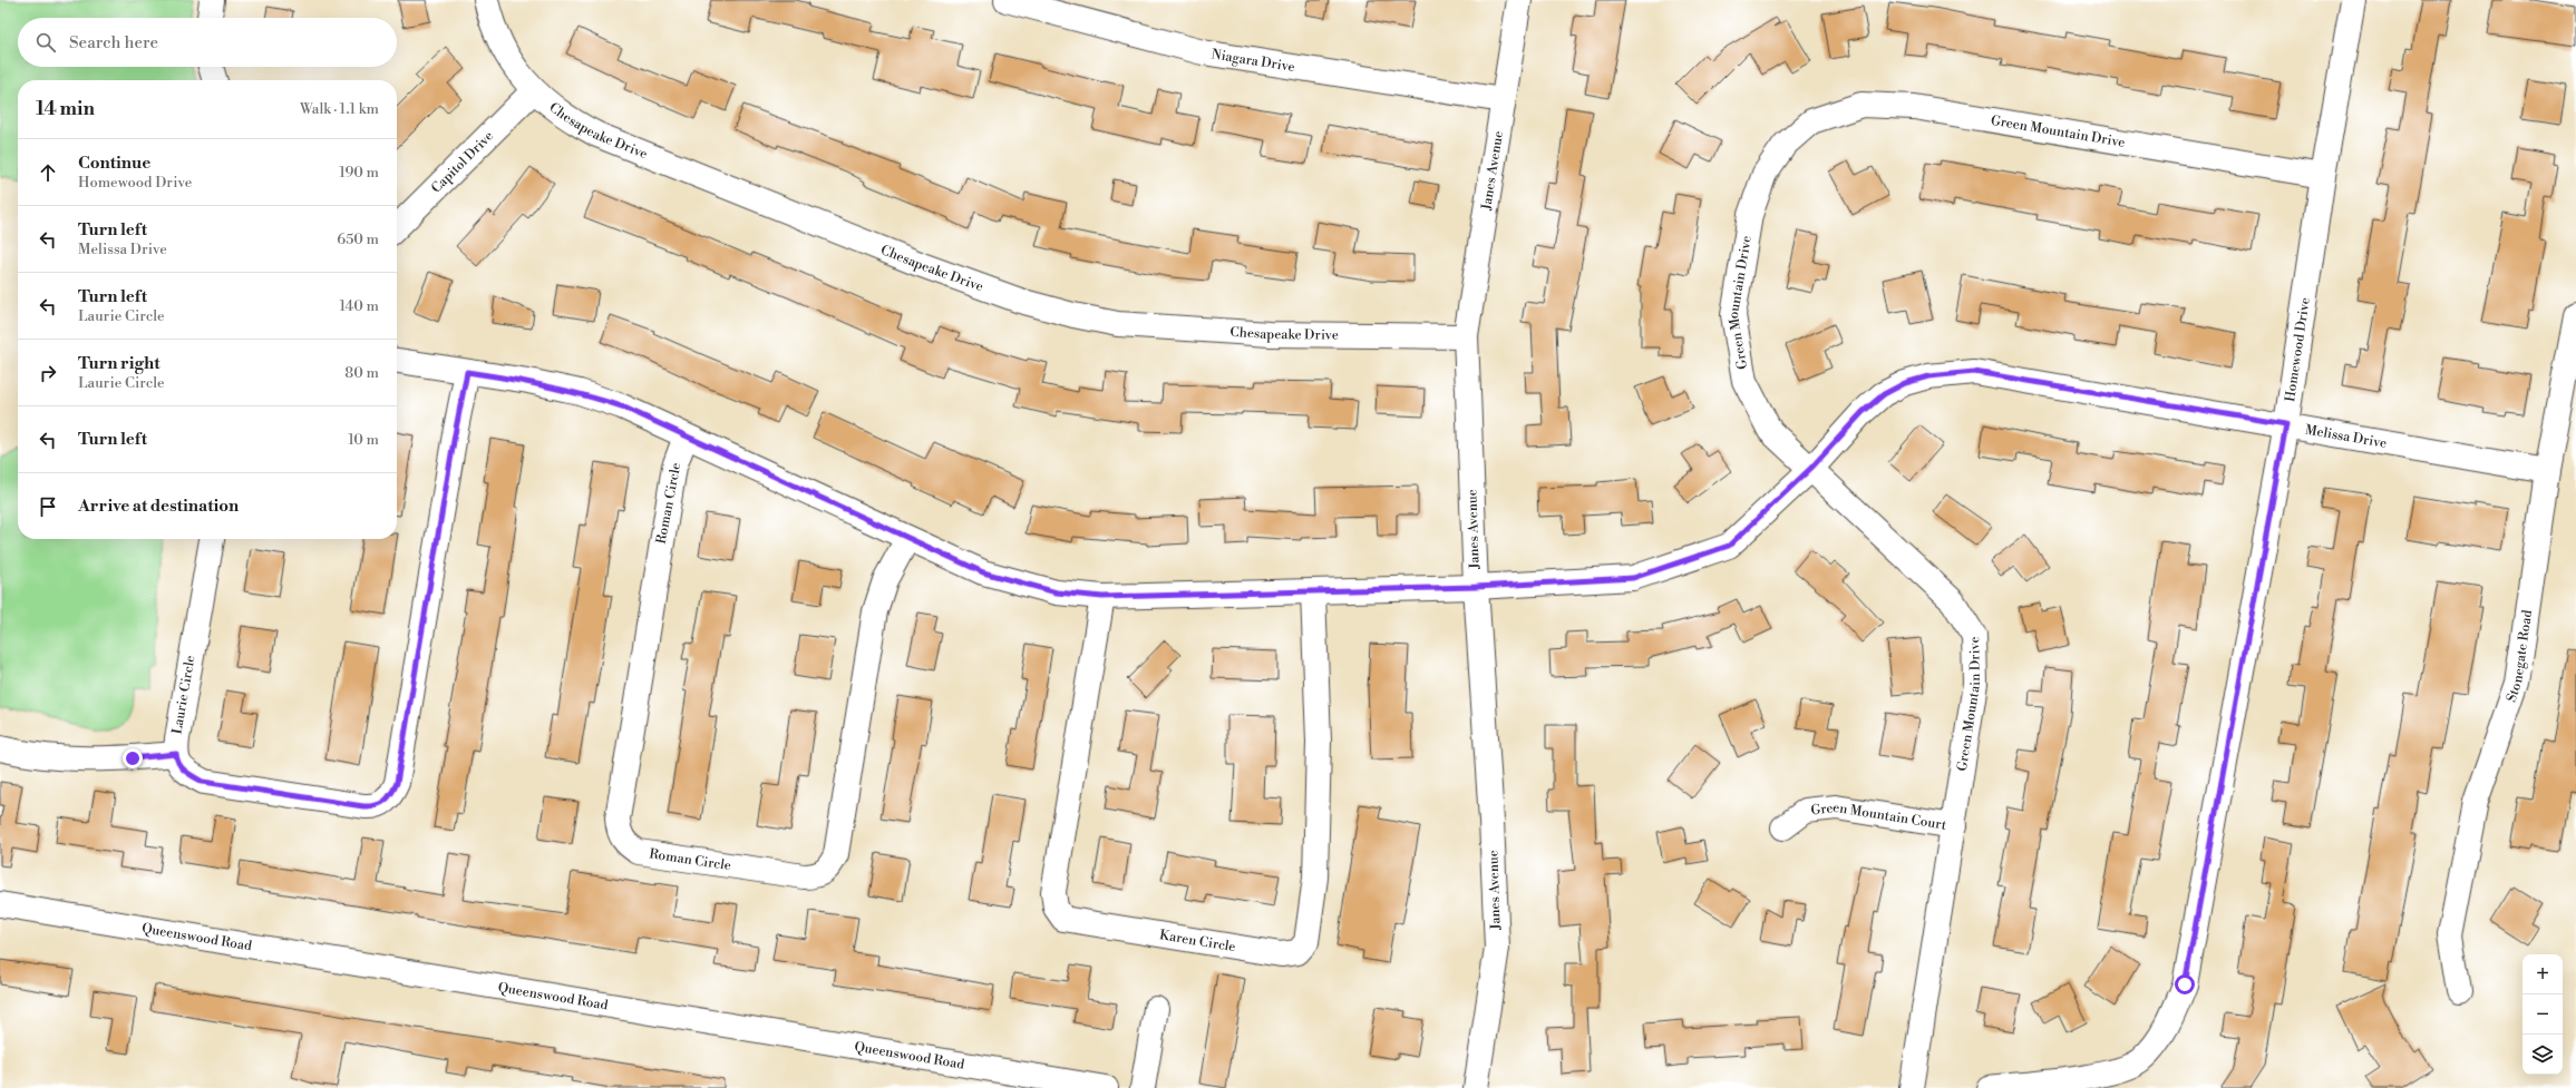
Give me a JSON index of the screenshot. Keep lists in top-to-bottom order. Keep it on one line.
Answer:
{"streets":{"street":["Niagara Drive","Chesapeake Drive","Green Mountain Drive","Capitol Drive","Janes Avenue","Homewood Drive","Melissa Drive","Roman Circle","Stonegate Road","Laurie Circle","Green Mountain Court","Queenswood Road","Karen Circle"]},"crossings":[["Niagara Drive","Janes Avenue"],["Chesapeake Drive","Capitol Drive"],["Chesapeake Drive","Janes Avenue"],["Green Mountain Drive","Homewood Drive"],["Green Mountain Drive","Melissa Drive"],["Green Mountain Drive","Green Mountain Court"],["Janes Avenue","Melissa Drive"],["Homewood Drive","Melissa Drive"],["Melissa Drive","Roman Circle"],["Melissa Drive","Stonegate Road"],["Melissa Drive","Laurie Circle"],["Melissa Drive","Karen Circle"]],"page":{"search":"Search here","heading":["14 min","Walk · 1.1 km"],"list":[["Continue","Homewood Drive","190 m"],["Turn left","Melissa Drive","650 m"],["Turn left","Laurie Circle","140 m"],["Turn right","Laurie Circle","80 m"],["Turn left","10 m"],"Arrive at destination"],"map_buttons":["+","−"]}}
